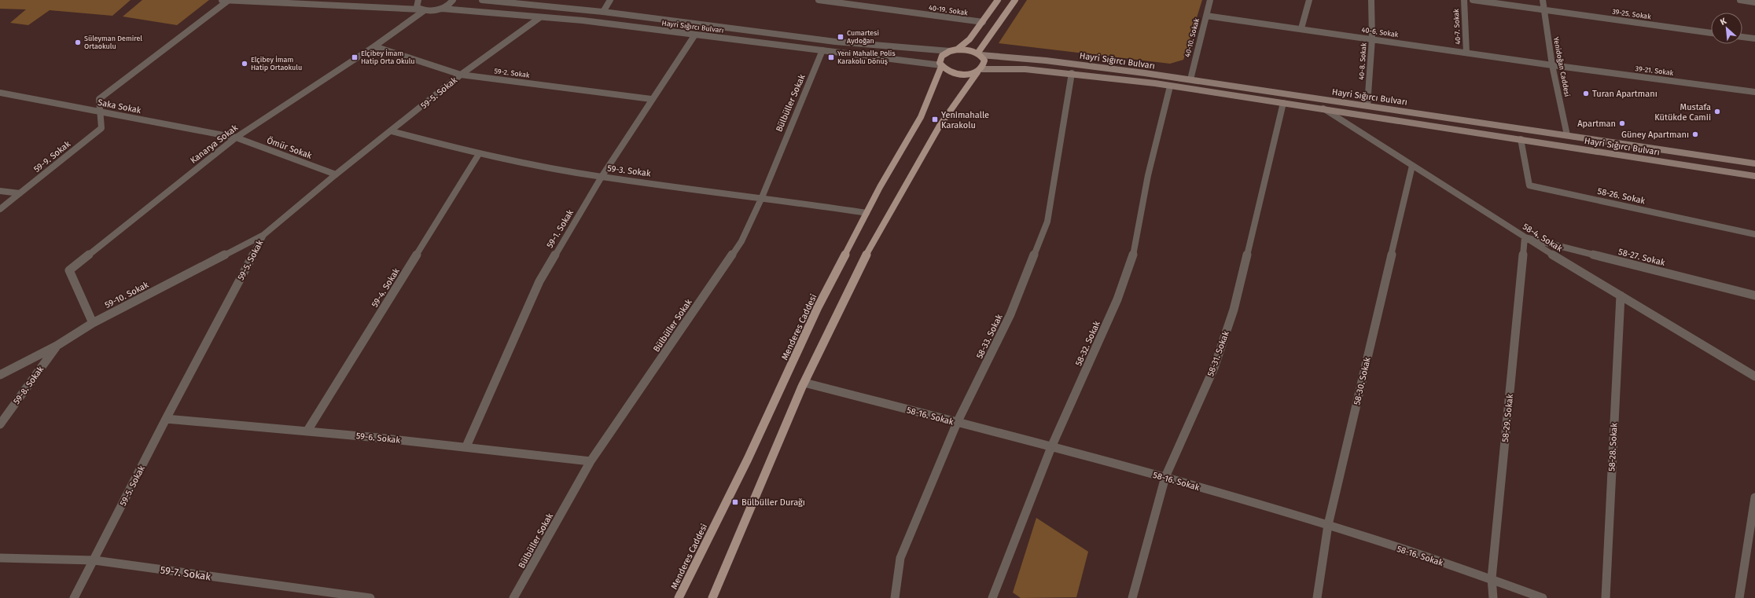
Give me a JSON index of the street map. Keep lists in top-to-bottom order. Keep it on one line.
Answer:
{"streets":{"main road":["Hayri Sığırcı Bulvarı","Menderes Caddesi"],"street":["40-19. Sokak","39-25. Sokak","40-7. Sokak","40-6. Sokak","40-10. Sokak","40-8. Sokak","Yenidoğan Caddesi","39-21. Sokak","59-2. Sokak","59-5. Sokak","Bülbüller Sokak","Saka Sokak","Kanarya Sokak","Ömür Sokak","59-9. Sokak","59-3. Sokak","58-26. Sokak","59-1. Sokak","58-4. Sokak","58-27. Sokak","59-4. Sokak","59-10. Sokak","58-33. Sokak","58-32. Sokak","58-31. Sokak","58-30. Sokak","59-8. Sokak","58-16. Sokak","58-29. Sokak","59-6. Sokak","58-28. Sokak","59-7. Sokak"]},"crossings":[["39-25. Sokak","Yenidoğan Caddesi"],["Hayri Sığırcı Bulvarı","40-10. Sokak"],["Hayri Sığırcı Bulvarı","40-8. Sokak"],["Hayri Sığırcı Bulvarı","Yenidoğan Caddesi"],["Hayri Sığırcı Bulvarı","59-5. Sokak"],["Hayri Sığırcı Bulvarı","Bülbüller Sokak"],["Hayri Sığırcı Bulvarı","58-26. Sokak"],["Hayri Sığırcı Bulvarı","59-1. Sokak"],["Hayri Sığırcı Bulvarı","58-4. Sokak"],["Hayri Sığırcı Bulvarı","Menderes Caddesi"],["Hayri Sığırcı Bulvarı","58-33. Sokak"],["Hayri Sığırcı Bulvarı","58-32. Sokak"],["Hayri Sığırcı Bulvarı","58-31. Sokak"],["40-7. Sokak","40-6. Sokak"],["40-6. Sokak","40-10. Sokak"],["40-6. Sokak","40-8. Sokak"],["40-6. Sokak","Yenidoğan Caddesi"],["40-6. Sokak","39-21. Sokak"],["Yenidoğan Caddesi","39-21. Sokak"],["59-2. Sokak","59-5. Sokak"],["59-2. Sokak","Kanarya Sokak"],["59-2. Sokak","59-1. Sokak"],["59-5. Sokak","Ömür Sokak"],["59-5. Sokak","59-3. Sokak"],["59-5. Sokak","59-10. Sokak"],["59-5. Sokak","59-6. Sokak"],["59-5. Sokak","59-7. Sokak"],["Bülbüller Sokak","59-3. Sokak"],["Bülbüller Sokak","59-6. Sokak"],["Saka Sokak","Kanarya Sokak"],["Saka Sokak","Ömür Sokak"],["Saka Sokak","59-9. Sokak"],["Kanarya Sokak","Ömür Sokak"],["Kanarya Sokak","59-10. Sokak"],["59-3. Sokak","59-1. Sokak"],["59-3. Sokak","59-4. Sokak"],["59-3. Sokak","Menderes Caddesi"],["59-1. Sokak","59-6. Sokak"],["58-4. Sokak","58-27. Sokak"],["58-4. Sokak","58-30. Sokak"],["58-4. Sokak","58-29. Sokak"],["58-4. Sokak","58-28. Sokak"],["58-27. Sokak","58-29. Sokak"],["59-4. Sokak","59-6. Sokak"],["59-10. Sokak","59-8. Sokak"],["58-33. Sokak","58-16. Sokak"],["58-32. Sokak","58-16. Sokak"],["58-31. Sokak","58-16. Sokak"],["58-30. Sokak","58-16. Sokak"],["58-16. Sokak","58-29. Sokak"]],"places":{"transit":["Cumartesi Aydoğan","Elçibey İmam Hatip Orta Okulu","Yeni Mahalle Polis Karakolu Dönüş","Yenimahalle Karakolu","Bülbüller Durağı"],"other":["Süleyman Demirel Ortaokulu","Elçibey İmam Hatip Ortaokulu","Turan Apartmanı","Mustafa Kütükde Camii","Apartman","Güney Apartmanı"]},"north":"top left"}
